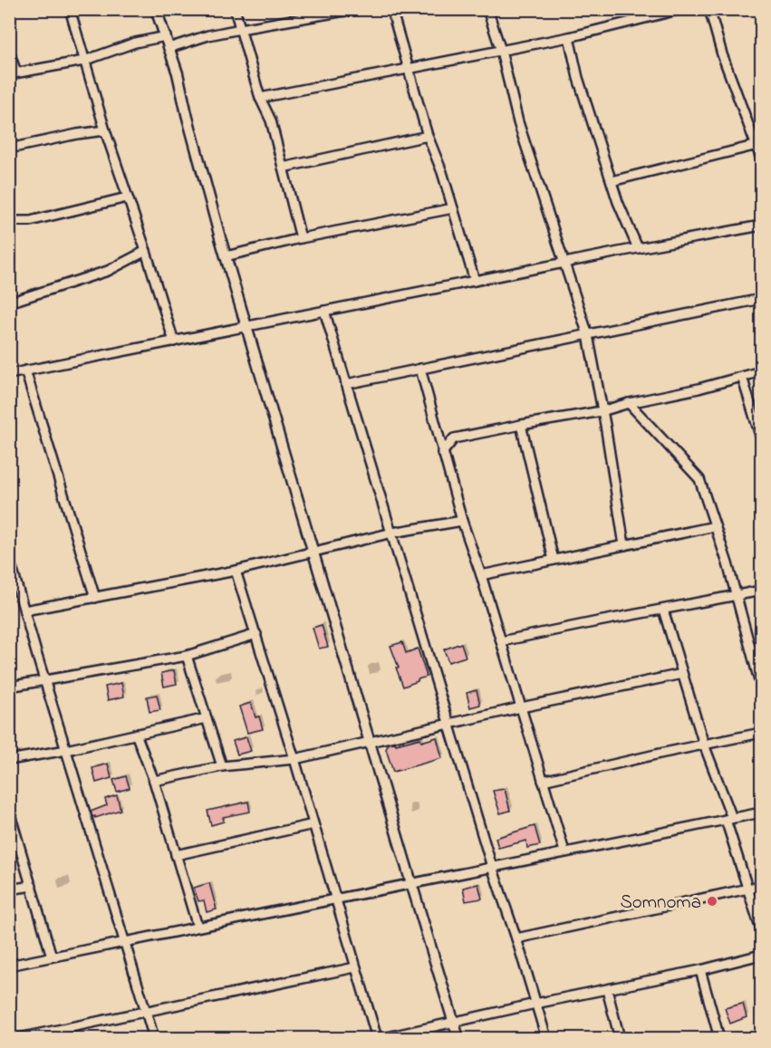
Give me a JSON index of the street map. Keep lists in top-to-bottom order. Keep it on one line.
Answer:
{"places":["Somnoma"]}
